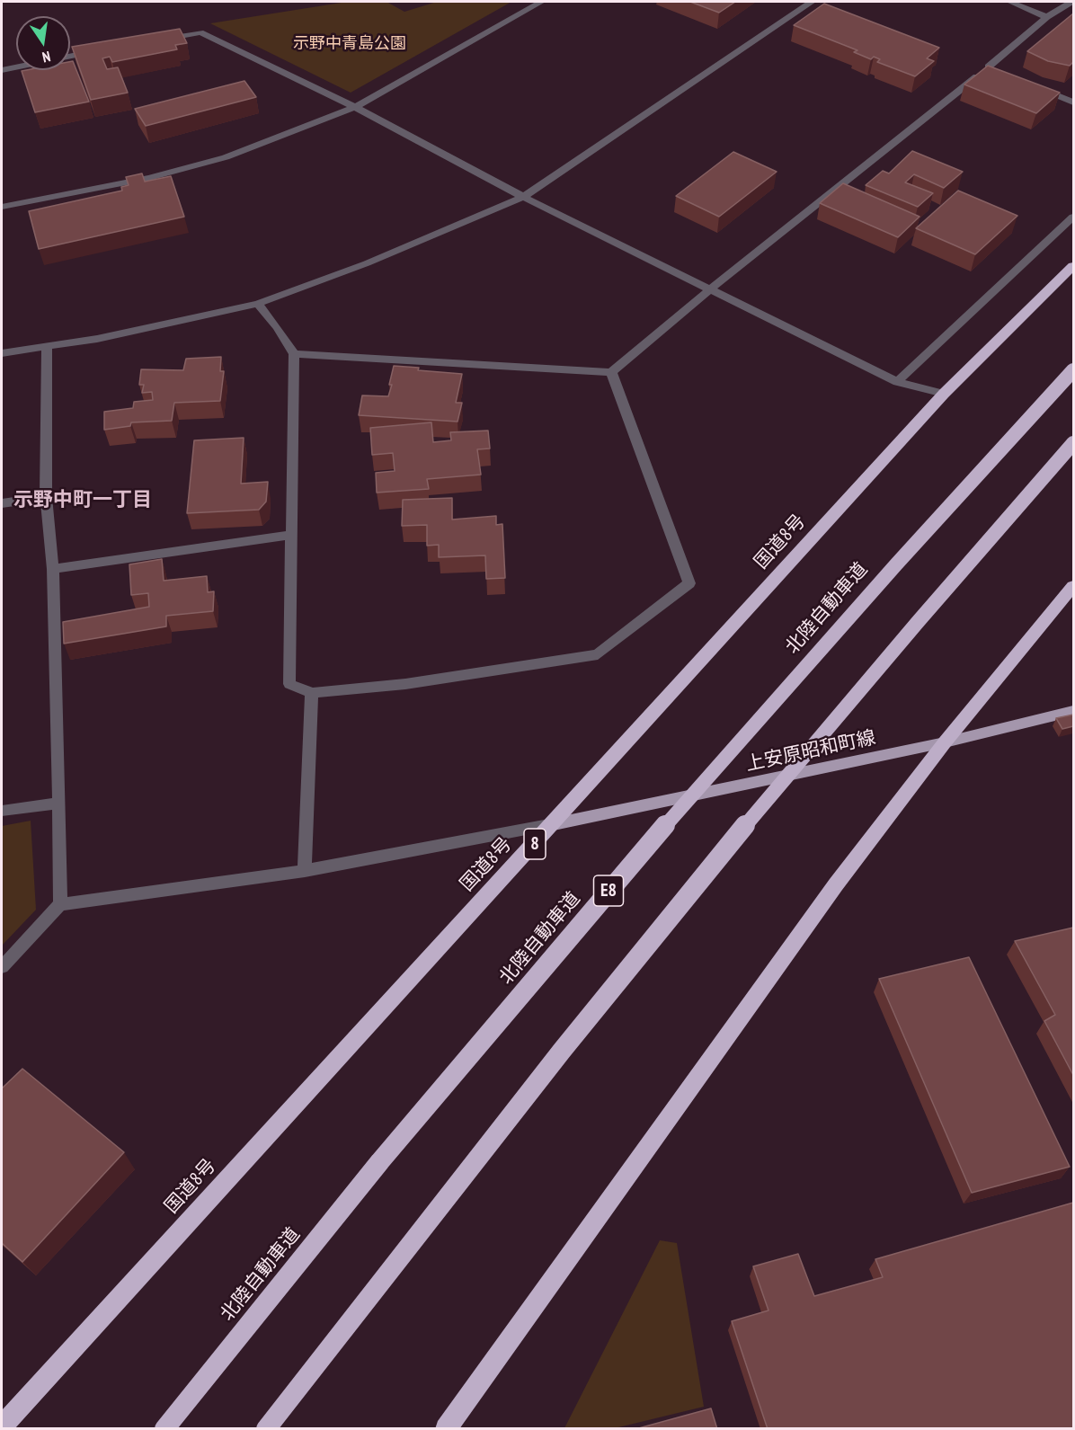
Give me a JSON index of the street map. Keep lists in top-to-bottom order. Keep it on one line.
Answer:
{"streets":{"highway":["国道8号","北陸自動車道","8","E8"],"main road":["上安原昭和町線"]},"crossings":[["国道8号","上安原昭和町線"]],"districts":["示野中町一丁目"],"parks":["示野中青島公園"],"north":"bottom"}
